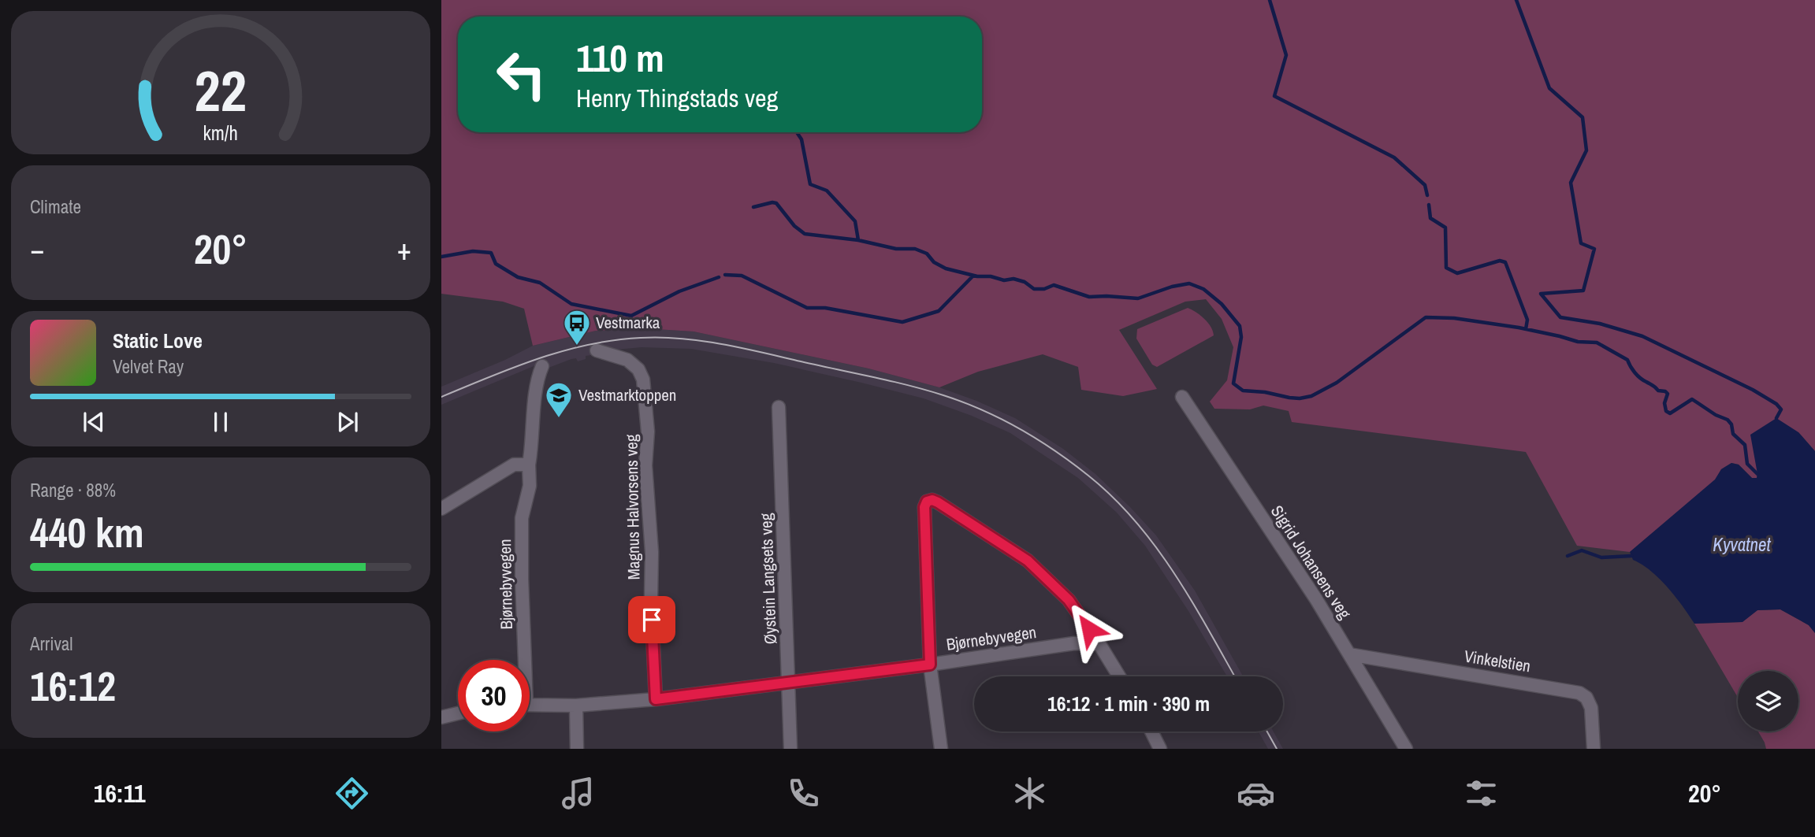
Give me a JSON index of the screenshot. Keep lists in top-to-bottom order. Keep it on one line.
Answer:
{"streets":{"street":["Magnus Halvorsens veg","Sigrid Johansens veg","Øystein Langsets veg","Bjørnebyvegen","Vinkelstien"]},"crossings":[["Magnus Halvorsens veg","Bjørnebyvegen"],["Sigrid Johansens veg","Vinkelstien"],["Øystein Langsets veg","Bjørnebyvegen"]],"water":["Kyvatnet"],"places":{"bus stop":["Vestmarka"],"school or university":["Vestmarktoppen"]},"page":{"turn":["110 m","Henry Thingstads veg"],"tile":["Climate",["Range · 88%","440 km"],["Arrival","16:12"]],"heat":["−","20°","+"],"song":["Static Love","Velvet Ray"],"limit":"30","trip":"16:12 · 1 min · 390 m","tabs":["16:11","20°"],"gauge":["22","km/h"]}}
